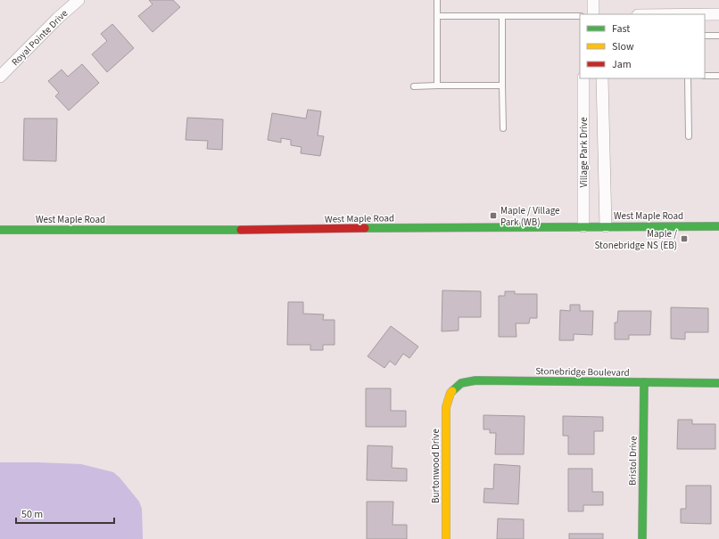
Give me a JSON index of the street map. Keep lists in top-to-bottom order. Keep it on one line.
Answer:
{"streets":{"main road":["West Maple Road","Stonebridge Boulevard","Bristol Drive","Burtonwood Drive"],"street":["Royal Pointe Drive","Village Park Drive"]},"crossings":[["Village Park Drive","West Maple Road"],["Stonebridge Boulevard","Bristol Drive"],["Stonebridge Boulevard","Burtonwood Drive"]],"places":{"transit":["Maple / Village Park (WB)","Maple / Stonebridge NS (EB)"]},"legend":["Fast","Slow","Jam"],"scale_bar":"50 m"}
